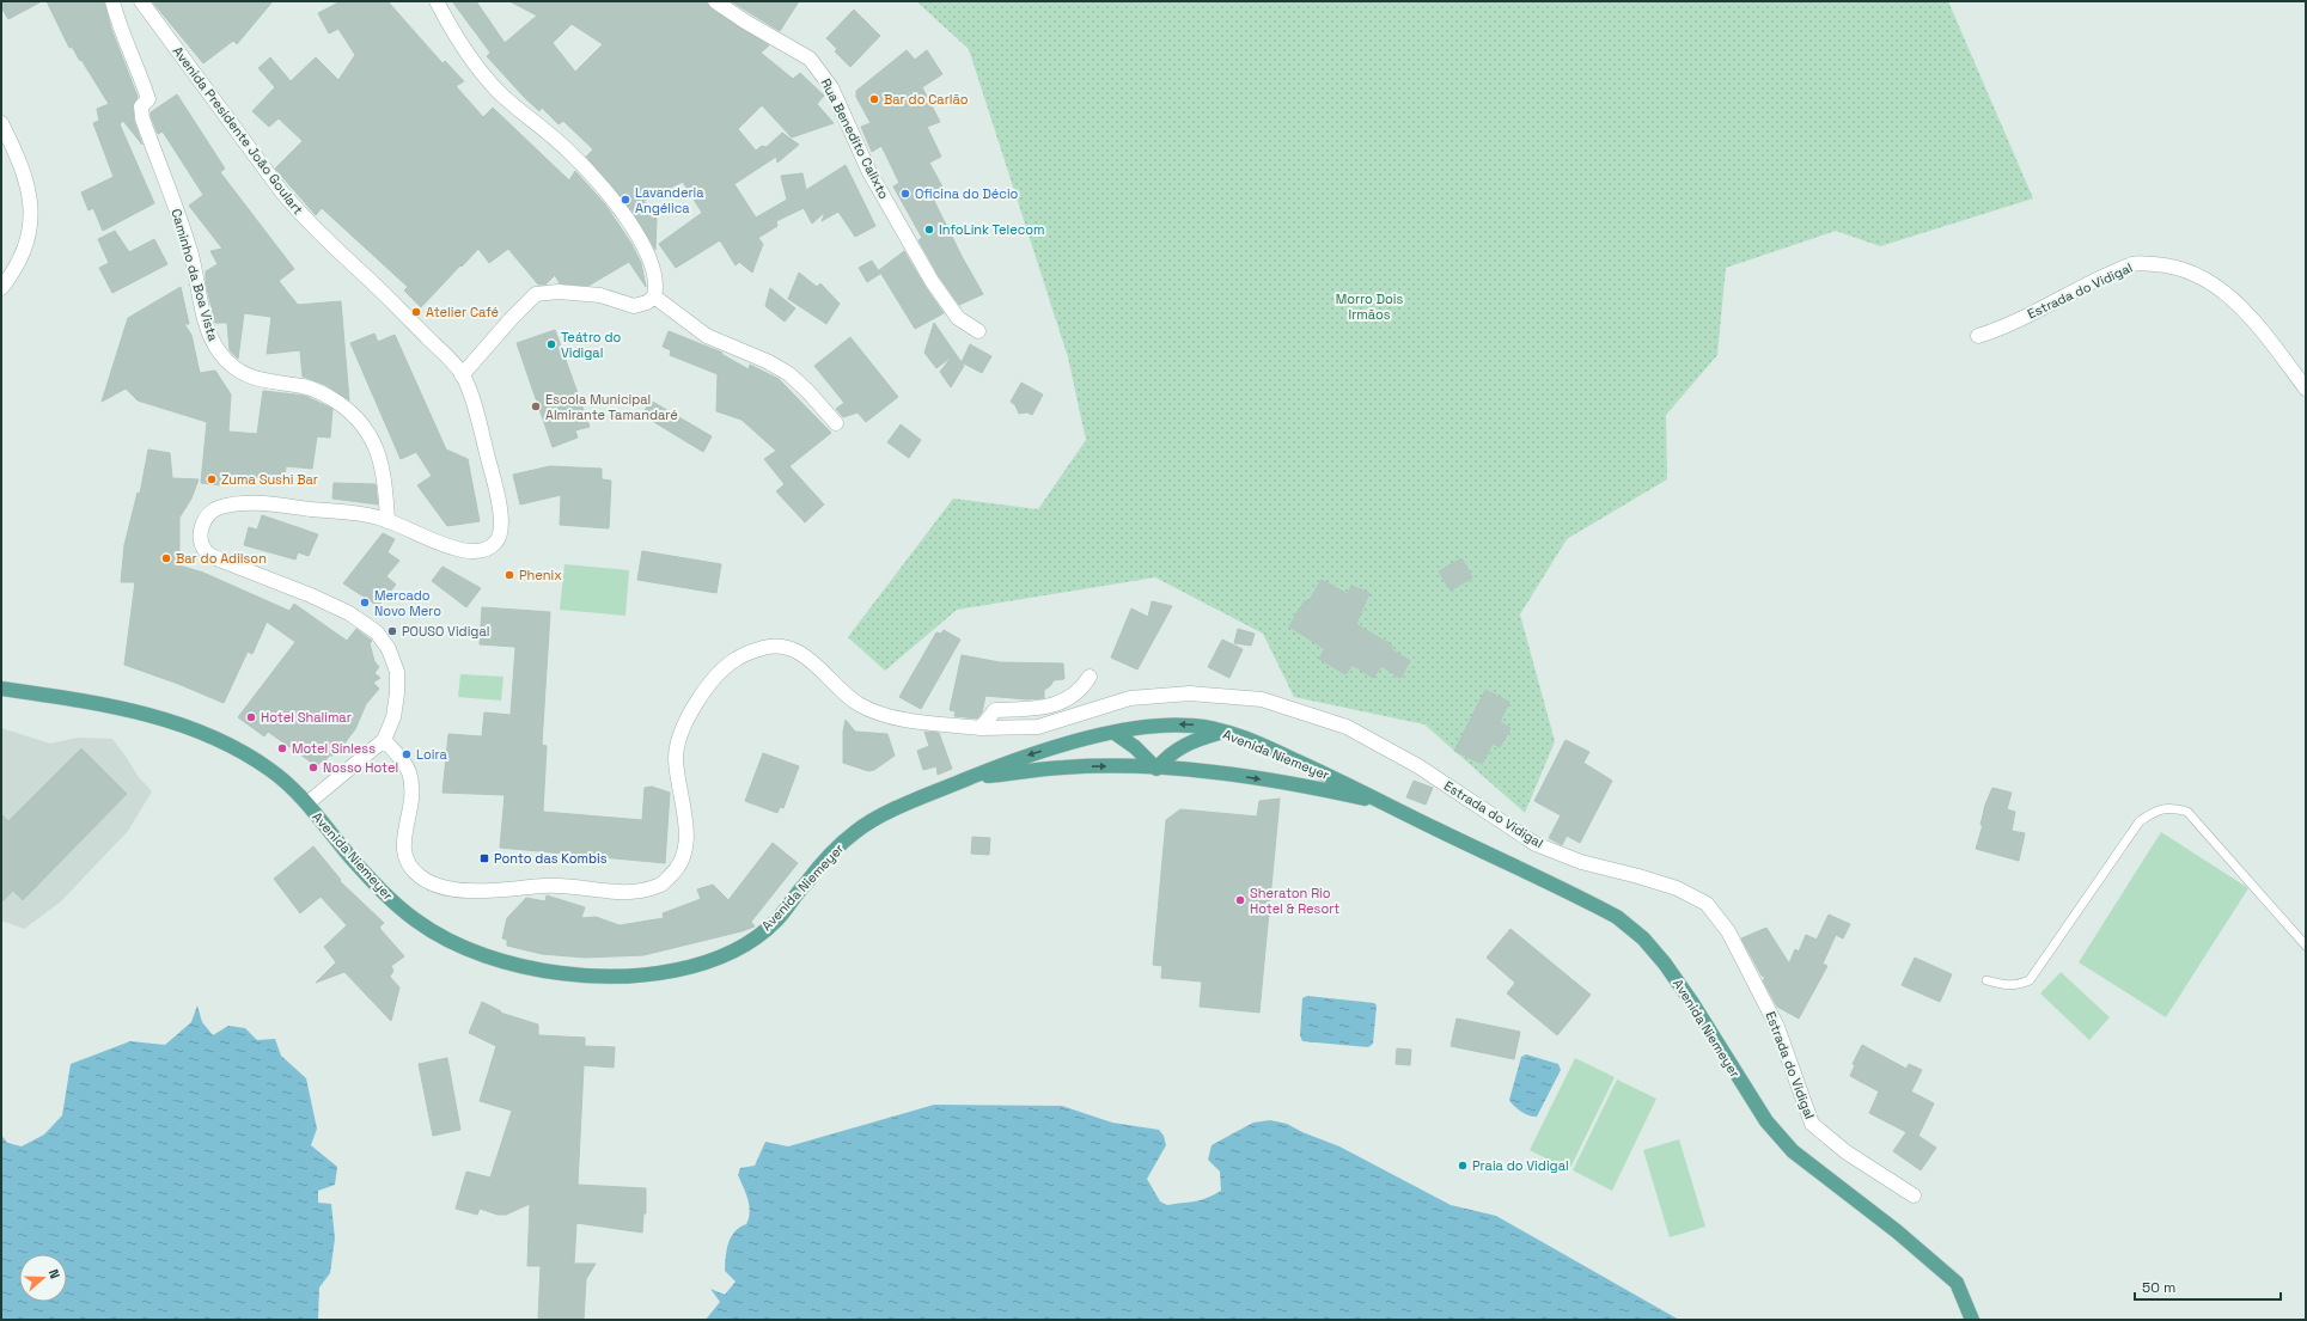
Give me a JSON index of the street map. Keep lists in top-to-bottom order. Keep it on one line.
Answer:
{"streets":{"main road":["Avenida Niemeyer"],"street":["Avenida Presidente João Goulart","Rua Benedito Calixto","Caminho da Boa Vista","Estrada do Vidigal"]},"crossings":[["Avenida Presidente João Goulart","Caminho da Boa Vista"],["Avenida Presidente João Goulart","Estrada do Vidigal"],["Avenida Presidente João Goulart","Avenida Niemeyer"]],"parks":["Morro Dois Irmãos"],"places":{"other":["Bar do Carlão","Oficina do Décio","Lavanderia Angélica","InfoLink Telecom","Atelier Café","Teátro do Vidigal","Escola Municipal Almirante Tamandaré","Zuma Sushi Bar","Bar do Adilson","Phenix","Mercado Novo Mero","POUSO Vidigal","Hotel Shalimar","Motel Sinless","Loira","Nosso Hotel","Sheraton Rio Hotel & Resort","Praia do Vidigal"],"transit":["Ponto das Kombis"]},"scale_bar":"50 m","north":"right"}
